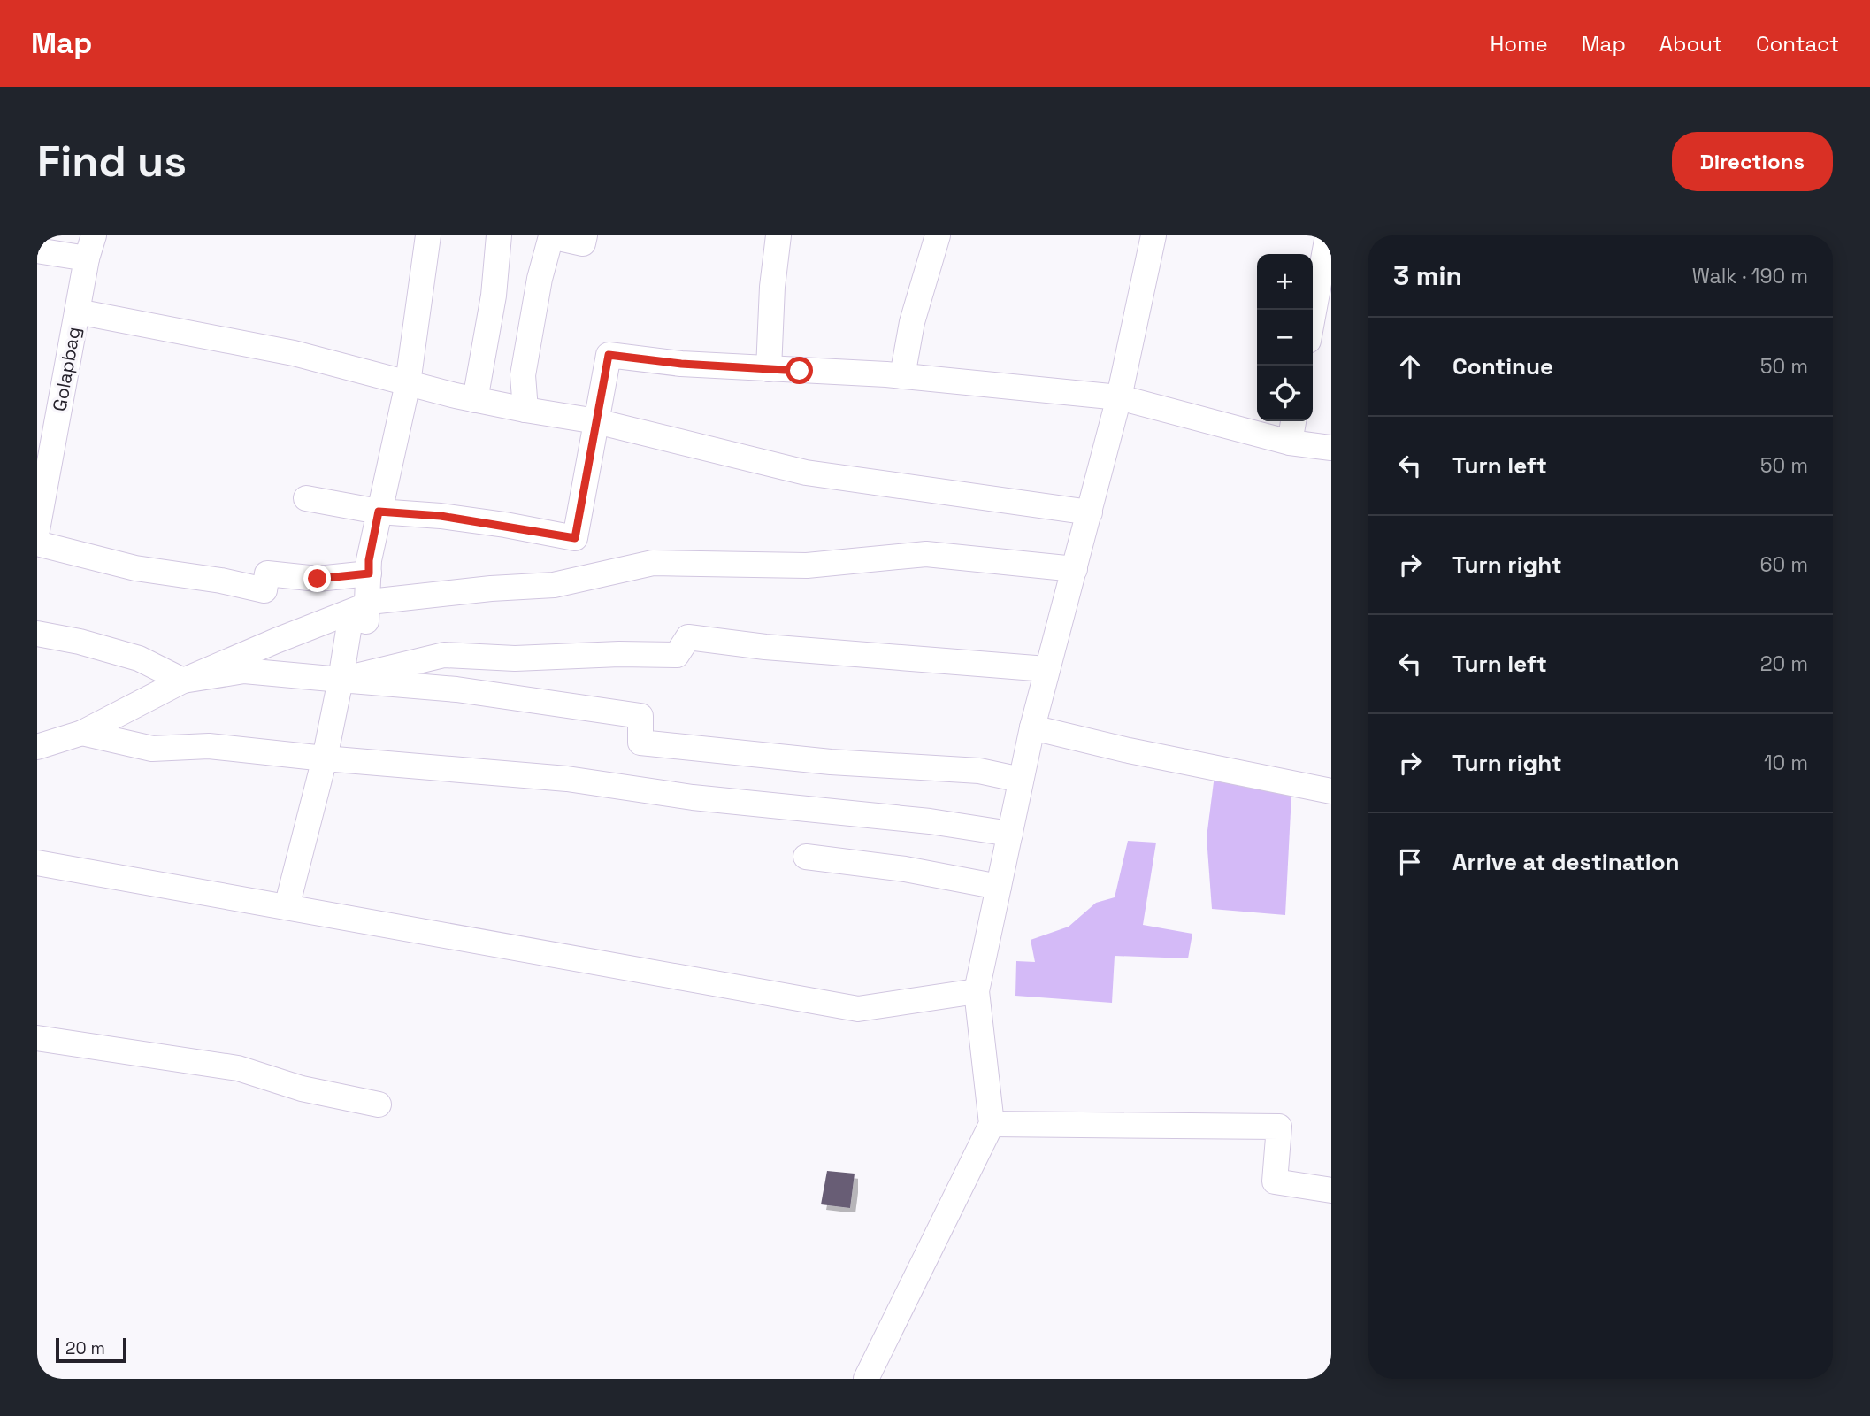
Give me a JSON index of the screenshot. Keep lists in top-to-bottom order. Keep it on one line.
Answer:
{"streets":{"street":["Golapbag"]},"scale_bar":"20 m","page":{"header":"Map","nav":["Home","Map","About","Contact"],"buttons":"Directions","title":"Find us","heading":["3 min","Walk · 190 m"],"map_buttons":["+","−"],"list":[["Continue","50 m"],["Turn left","50 m"],["Turn right","60 m"],["Turn left","20 m"],["Turn right","10 m"],"Arrive at destination"],"scale":"20 m"}}
